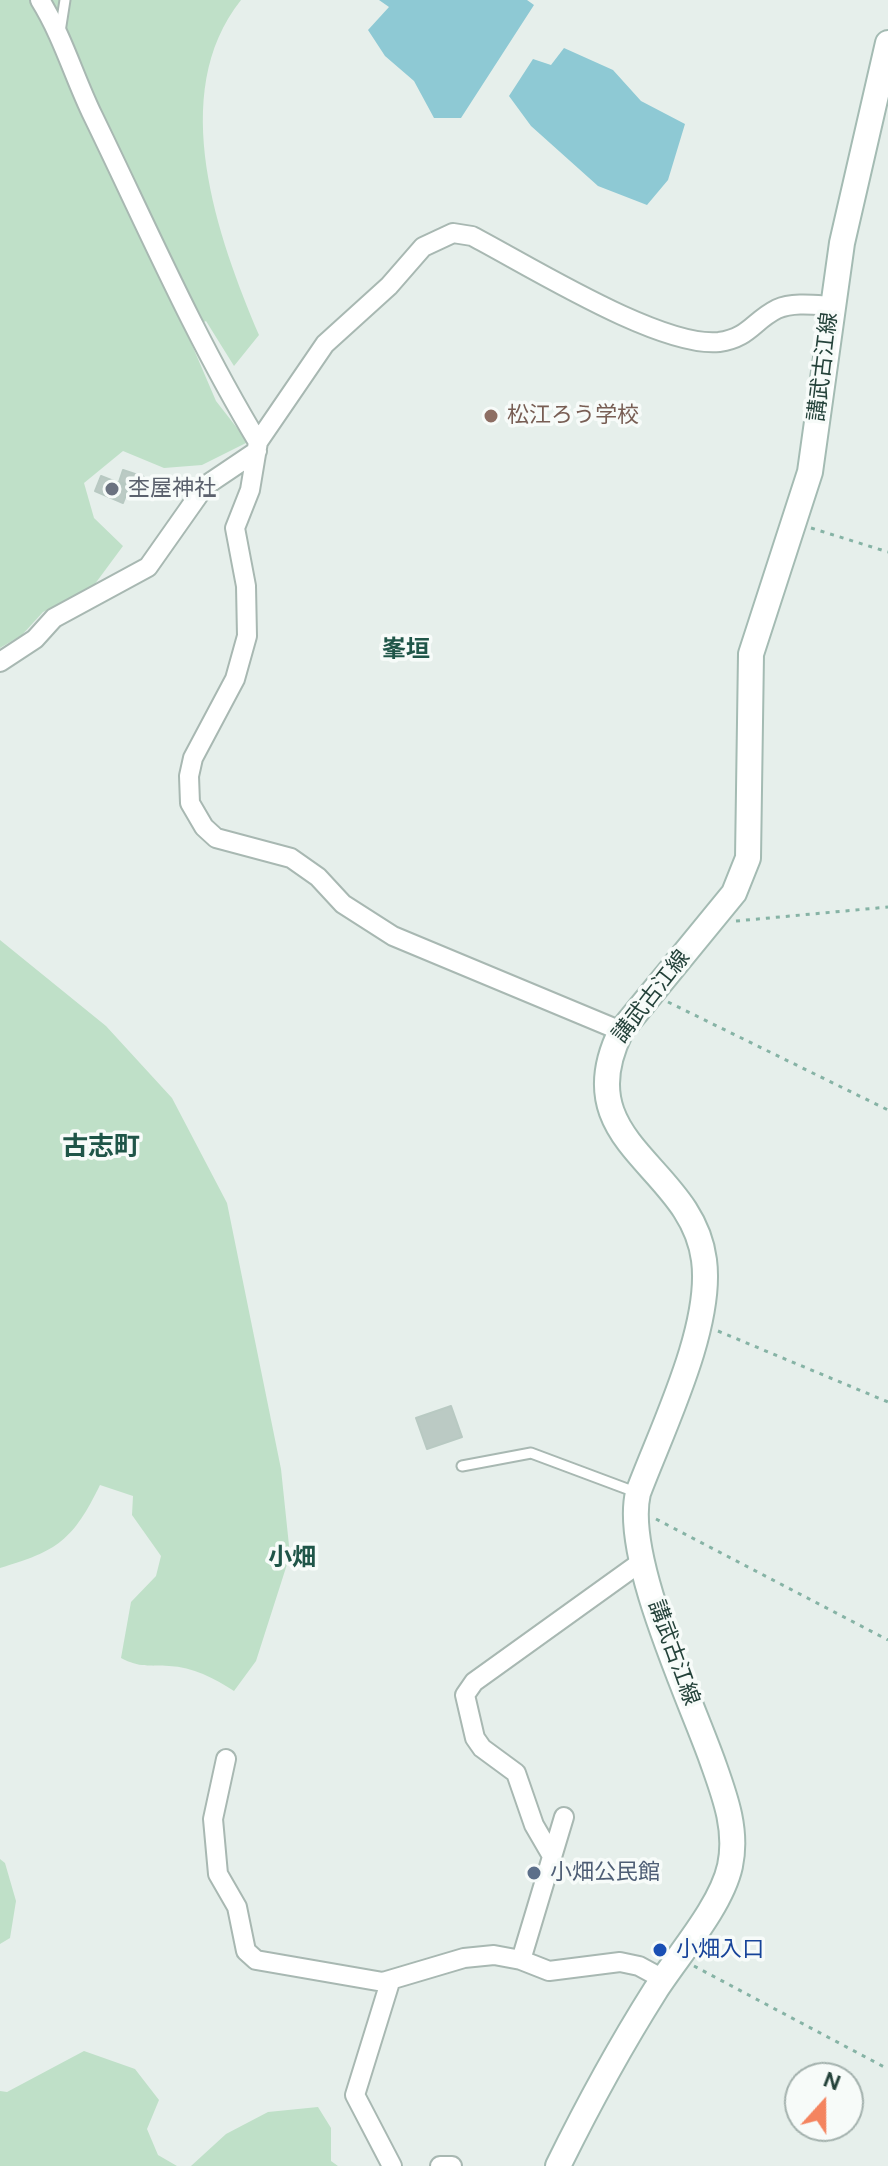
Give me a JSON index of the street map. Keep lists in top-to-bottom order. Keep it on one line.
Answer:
{"streets":{"main road":["講武古江線"]},"districts":["峯垣","古志町","小畑"],"places":["松江ろう学校","杢屋神社","小畑公民館","小畑入口"],"north":"top"}
